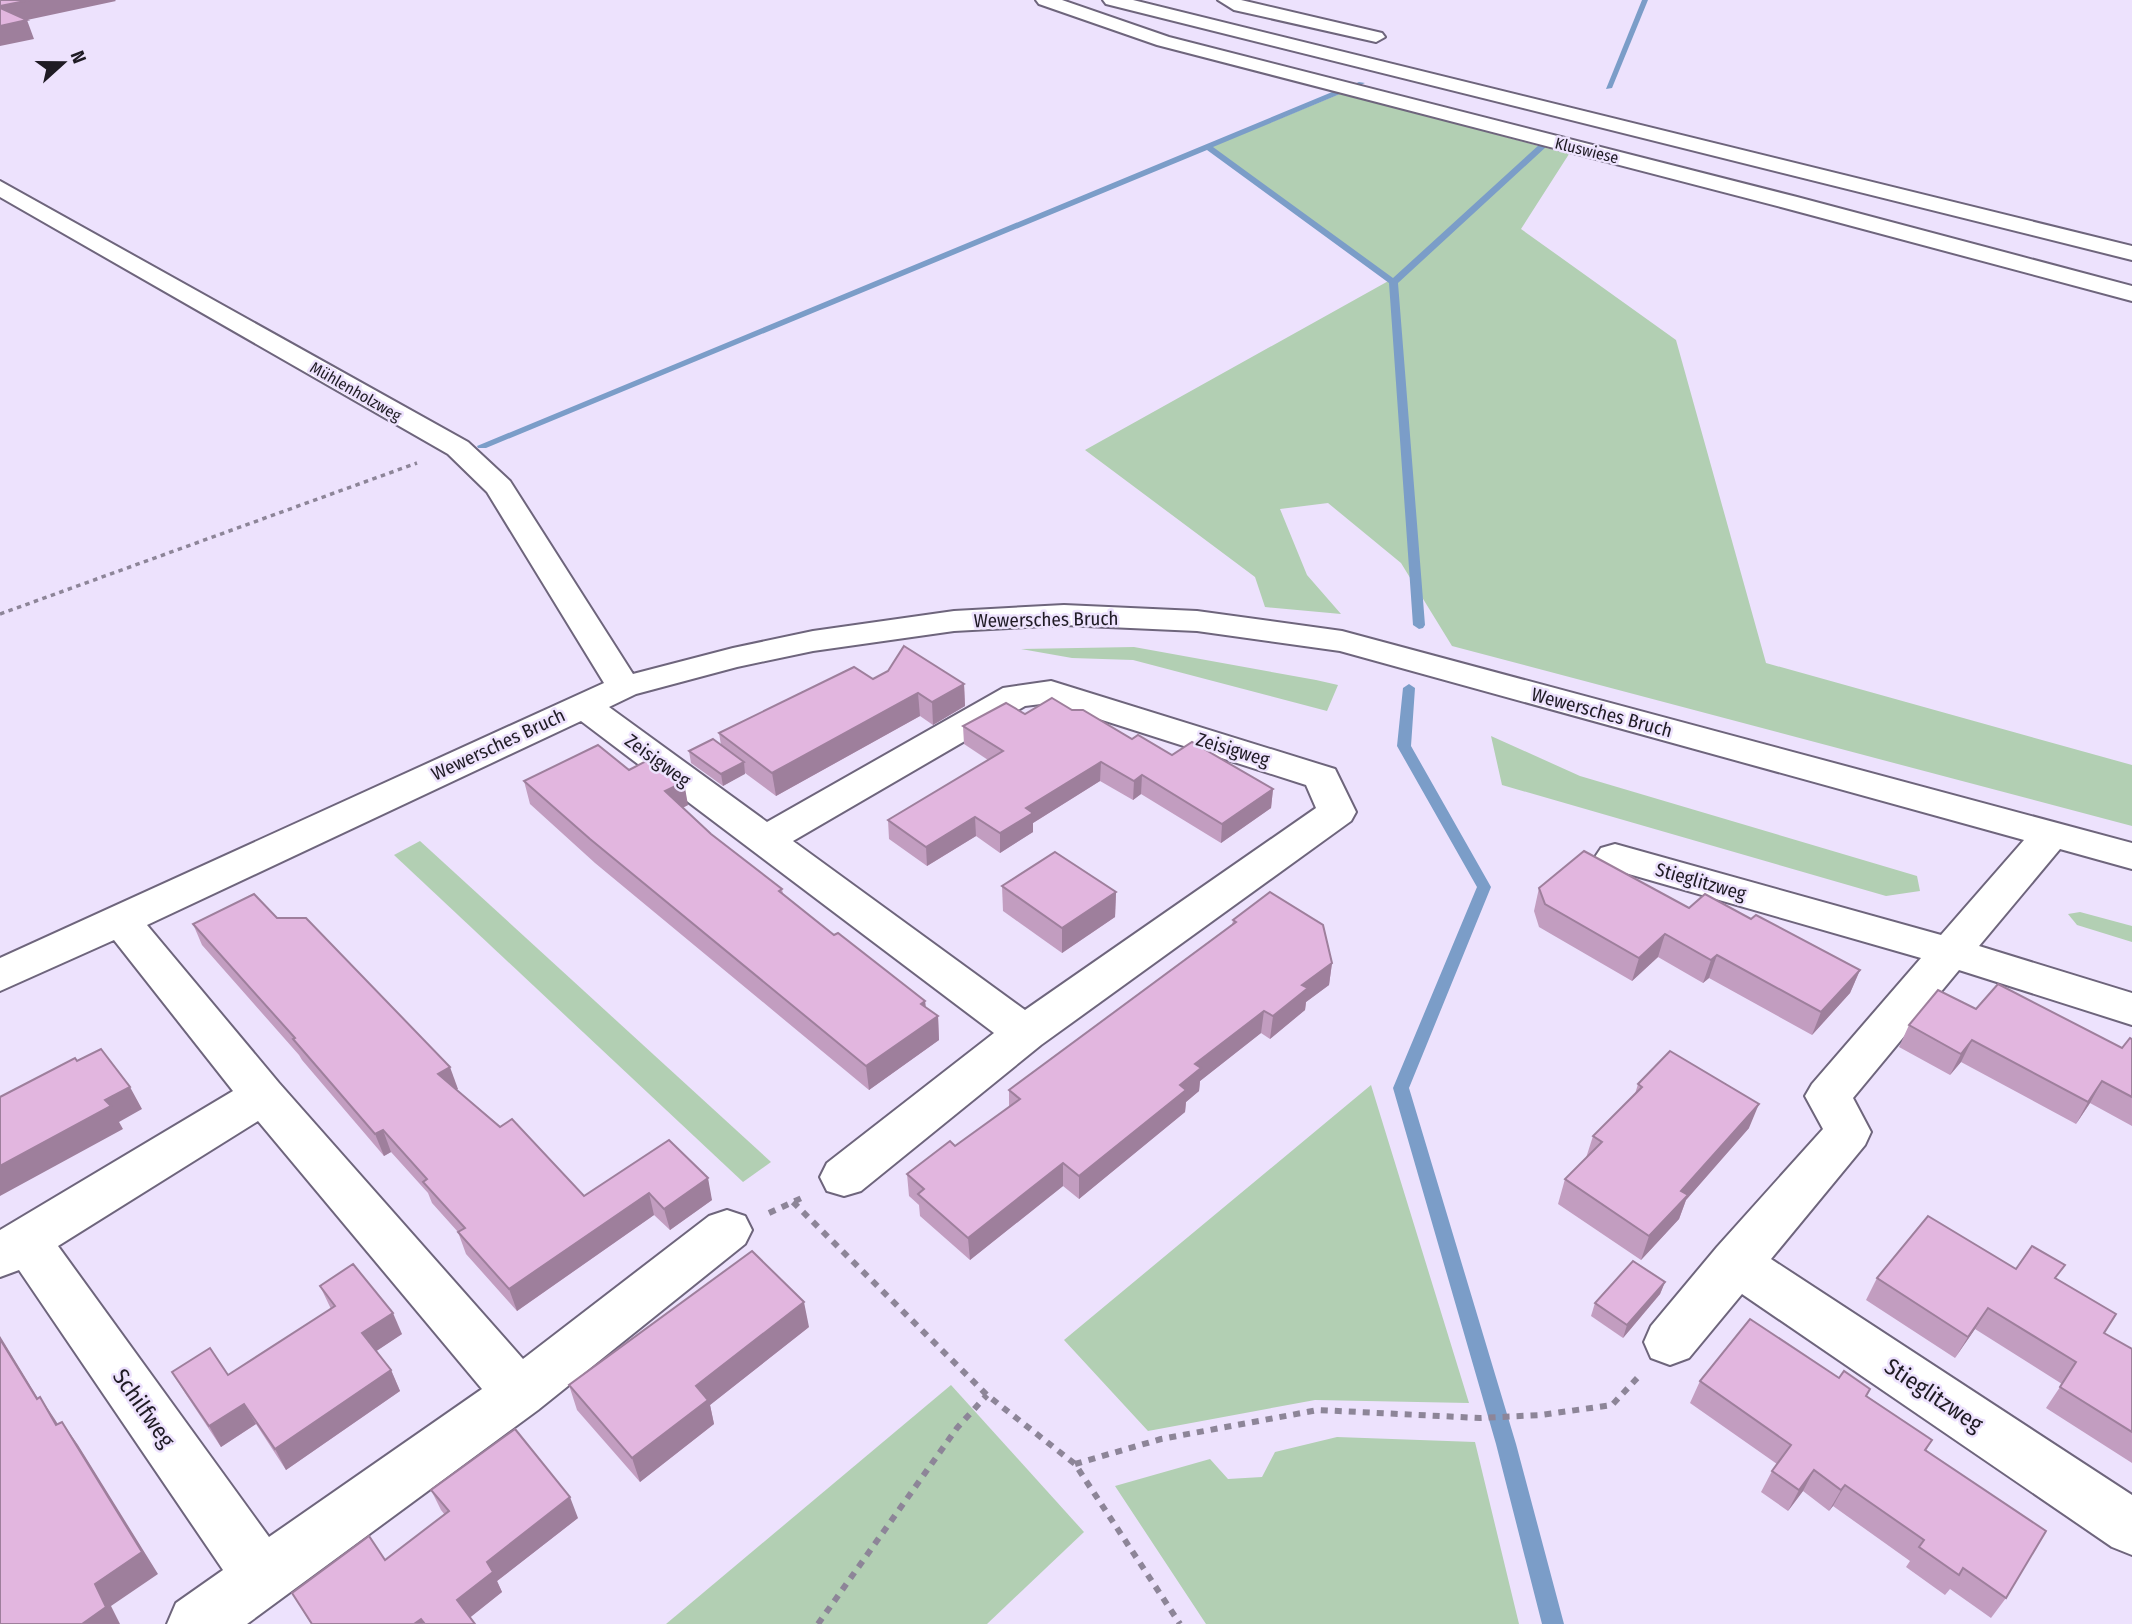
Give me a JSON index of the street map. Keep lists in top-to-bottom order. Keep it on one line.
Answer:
{"streets":{"main road":["Kluswiese","Mühlenholzweg","Wewersches Bruch","Zeisigweg","Stieglitzweg","Schilfweg"]},"crossings":[["Mühlenholzweg","Wewersches Bruch"],["Wewersches Bruch","Zeisigweg"]],"north":"right"}
